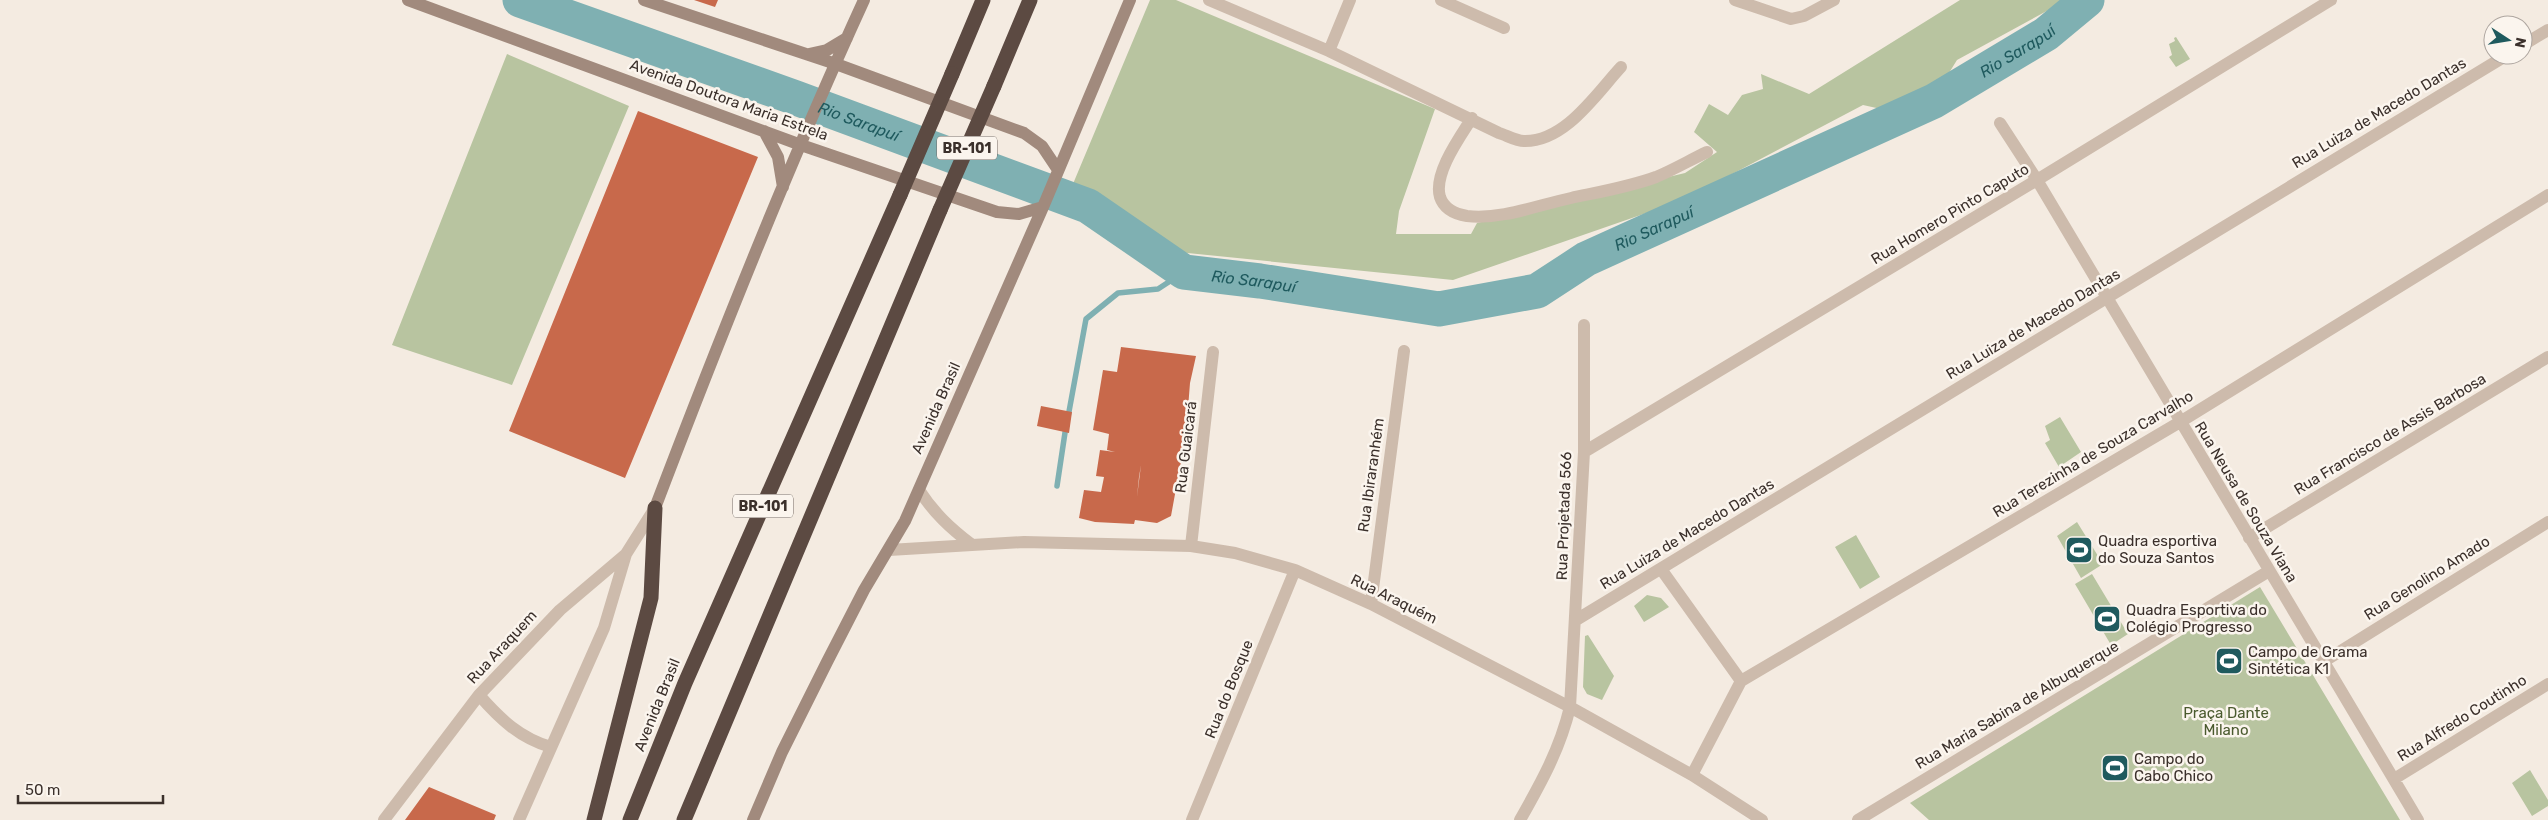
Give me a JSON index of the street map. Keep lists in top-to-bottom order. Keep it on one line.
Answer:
{"streets":{"highway":["BR-101","Avenida Brasil"],"street":["Avenida Doutora Maria Estrela","Rua Luiza de Macedo Dantas","Rua Homero Pinto Caputo","Rua Francisco de Assis Barbosa","Rua Guaicará","Rua Terezinha de Souza Carvalho","Rua Ibiraranhém","Rua Neusa de Souza Viana","Rua Projetada 566","Rua Genolino Amado","Rua Araquém","Rua Araquem","Rua do Bosque","Rua Maria Sabina de Albuquerque","Rua Alfredo Coutinho"]},"crossings":[["Avenida Doutora Maria Estrela","Avenida Brasil"],["Rua Luiza de Macedo Dantas","Rua Neusa de Souza Viana"],["Rua Luiza de Macedo Dantas","Rua Projetada 566"],["Rua Homero Pinto Caputo","Rua Neusa de Souza Viana"],["Rua Homero Pinto Caputo","Rua Projetada 566"],["Avenida Brasil","Rua Araquém"],["Rua Francisco de Assis Barbosa","Rua Neusa de Souza Viana"],["Rua Guaicará","Rua Araquém"],["Rua Terezinha de Souza Carvalho","Rua Neusa de Souza Viana"],["Rua Ibiraranhém","Rua Araquém"],["Rua Neusa de Souza Viana","Rua Genolino Amado"],["Rua Neusa de Souza Viana","Rua Maria Sabina de Albuquerque"],["Rua Neusa de Souza Viana","Rua Alfredo Coutinho"],["Rua Projetada 566","Rua Araquém"],["Rua Araquém","Rua do Bosque"]],"water":["Rio Sarapuí"],"parks":["Praça Dante Milano"],"places":{"sports":["Quadra esportiva do Souza Santos","Quadra Esportiva do Colégio Progresso","Campo de Grama Sintética K1","Campo do Cabo Chico"]},"scale_bar":"50 m","north":"right"}
